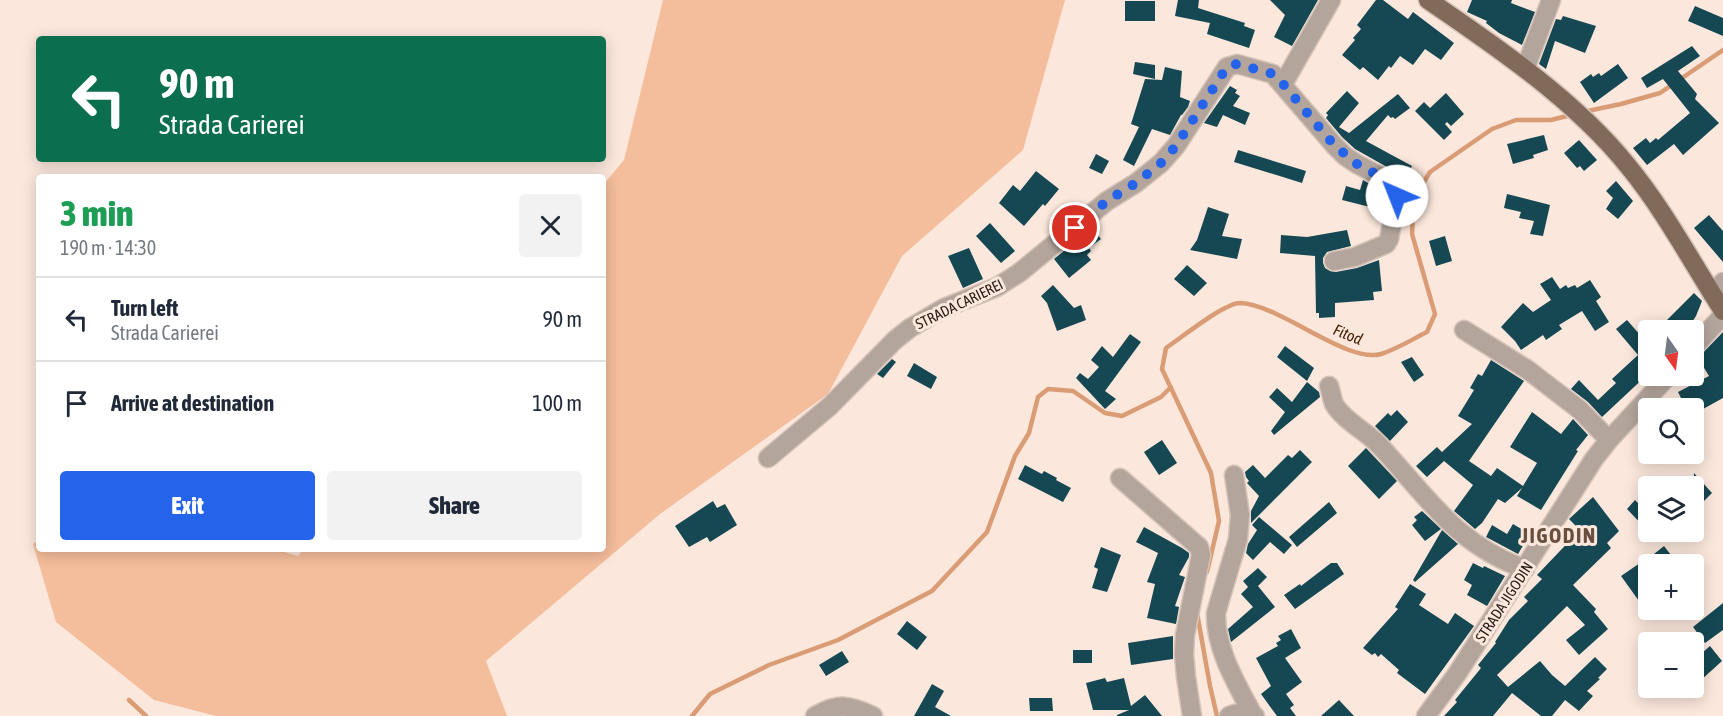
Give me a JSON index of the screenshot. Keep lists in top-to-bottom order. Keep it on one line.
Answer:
{"streets":{"street":["STRADA CARIEREI","STRADA JIGODIN"]},"districts":["JIGODIN"],"water":["Fitod"],"north":"bottom","page":{"turn":["90 m","Strada Carierei"],"heading":["3 min","190 m · 14:30"],"list":[{"name":"Turn left","note":"Strada Carierei","value":"90 m"},{"name":"Arrive at destination","value":"100 m"}],"map_buttons":["+","−"],"buttons":["Exit","Share"]}}
